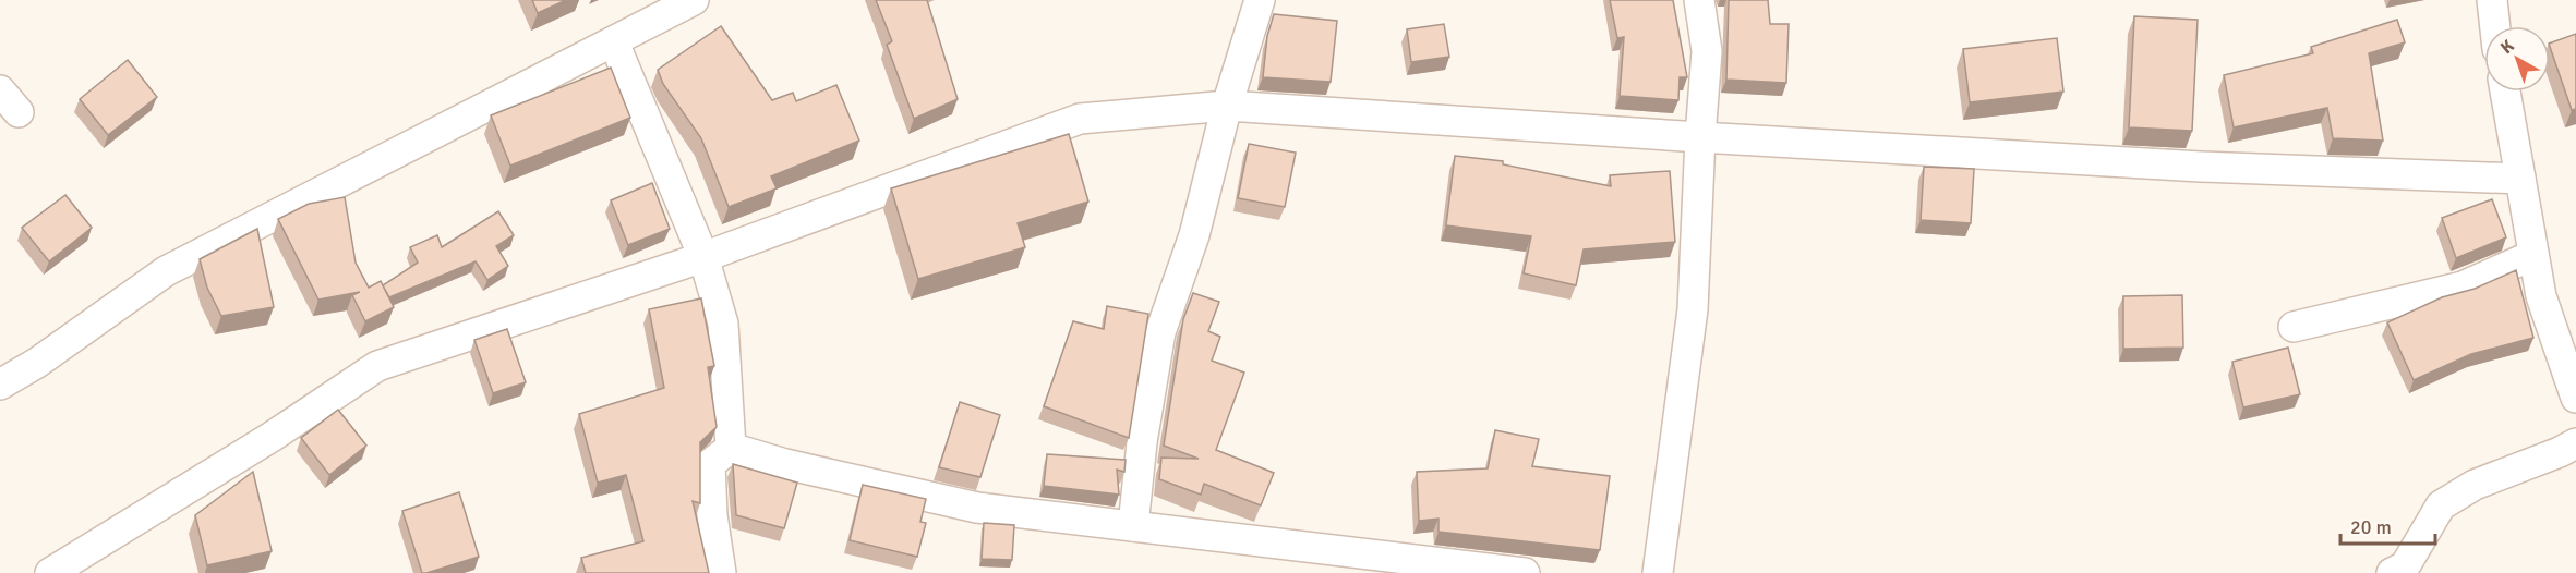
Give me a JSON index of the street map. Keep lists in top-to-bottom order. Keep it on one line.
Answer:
{"scale_bar":"20 m","north":"top left"}
